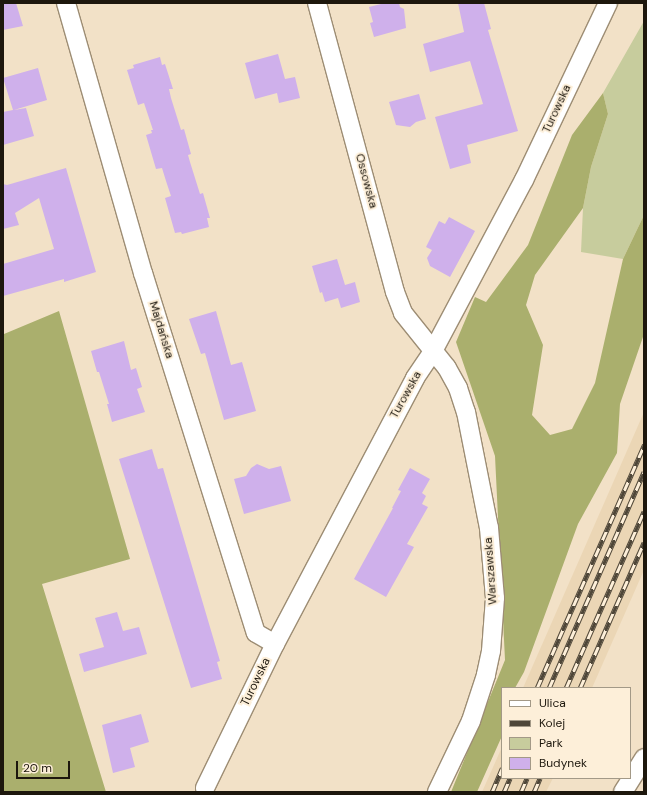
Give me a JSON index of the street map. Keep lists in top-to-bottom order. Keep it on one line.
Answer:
{"streets":{"street":["Turowska","Ossowska","Majdańska","Warszawska"]},"crossings":[["Turowska","Ossowska"],["Turowska","Majdańska"],["Turowska","Warszawska"],["Ossowska","Warszawska"]],"legend":["Ulica","Kolej","Park","Budynek"],"scale_bar":"20 m"}
